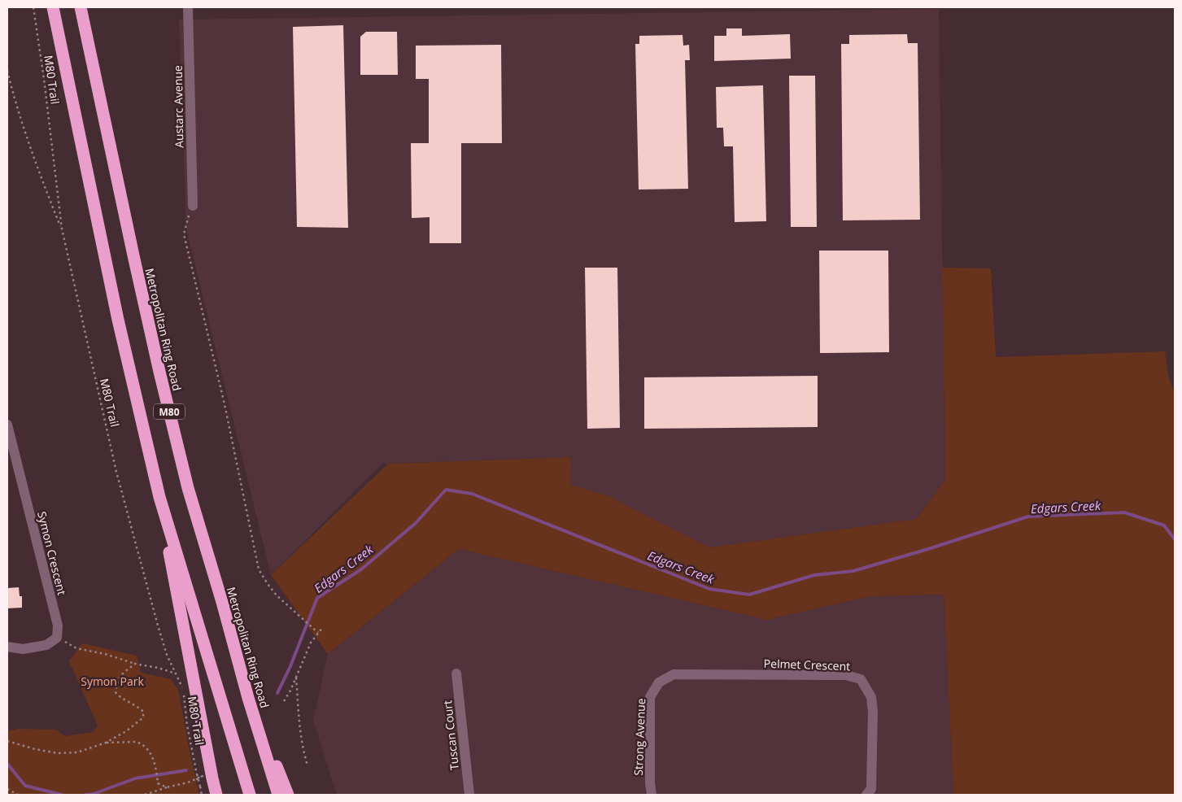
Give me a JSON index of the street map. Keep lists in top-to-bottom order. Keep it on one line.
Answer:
{"streets":{"highway":["Metropolitan Ring Road","M80"],"street":["Austarc Avenue","Symon Crescent","Pelmet Crescent","Tuscan Court","Strong Avenue"],"path":["M80 Trail"]},"crossings":[["Pelmet Crescent","Strong Avenue"]],"water":["Edgars Creek"],"parks":["Symon Park"]}
